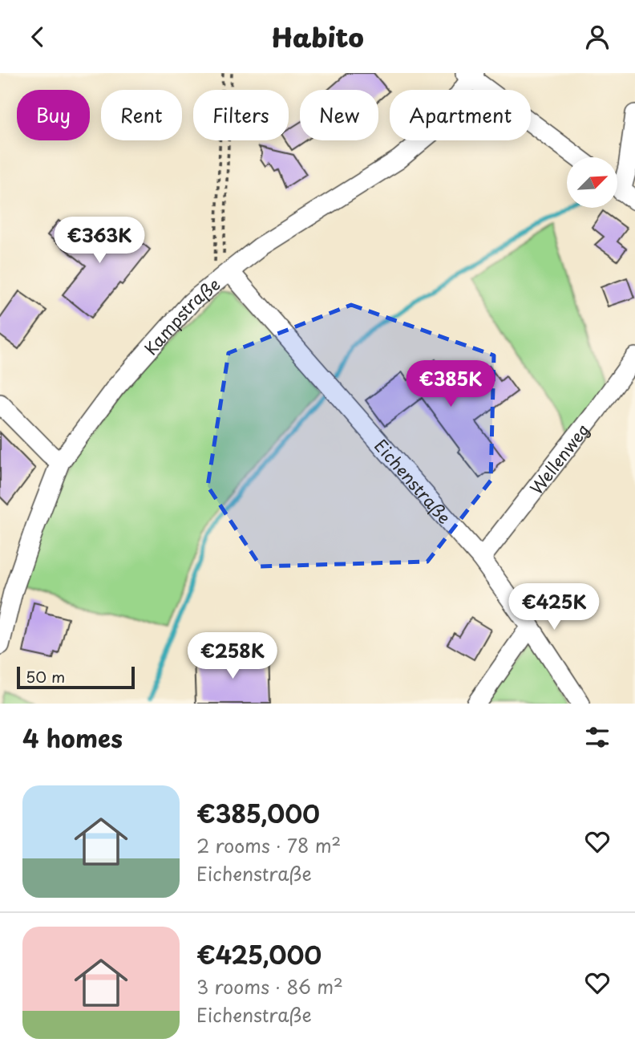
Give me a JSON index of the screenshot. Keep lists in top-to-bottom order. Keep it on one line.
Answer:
{"streets":{"street":["Kampstraße","Wellenweg","Eichenstraße"]},"crossings":[["Kampstraße","Eichenstraße"],["Wellenweg","Eichenstraße"]],"scale_bar":"50 m","north":"top right","page":{"header":"Habito","chip":["Buy","Rent","Filters","New","Apartment"],"price":["€363K","€385K","€425K","€258K"],"scale":"50 m","heading":"4 homes","list":[{"name":"€385,000","note":"2 rooms · 78 m² · Eichenstraße"},{"name":"€425,000","note":"3 rooms · 86 m² · Eichenstraße"}]}}
